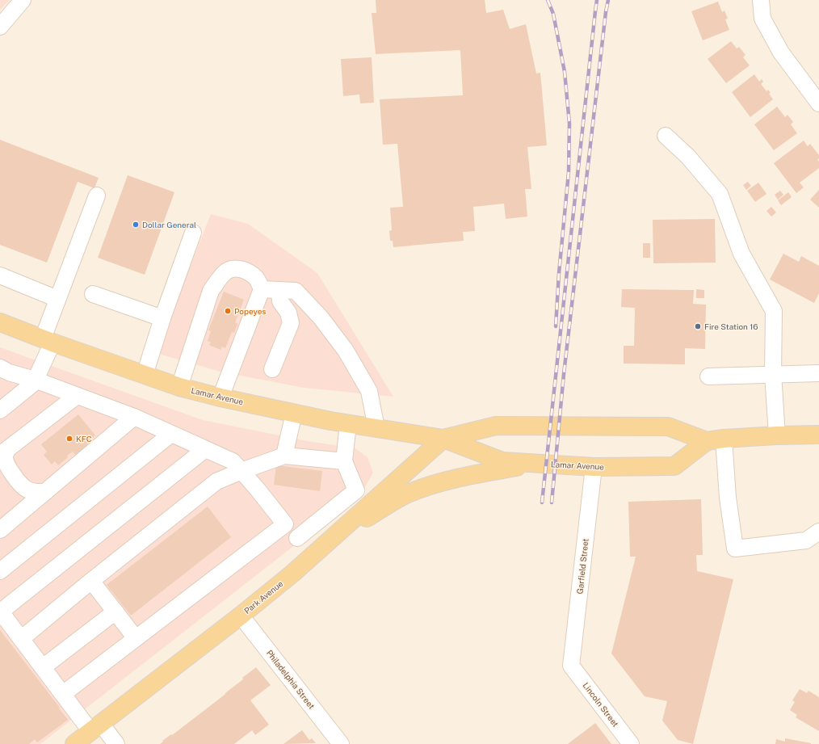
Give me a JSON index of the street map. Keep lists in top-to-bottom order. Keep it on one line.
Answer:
{"streets":{"main road":["Lamar Avenue","Park Avenue"],"street":["Garfield Street","Philadelphia Street","Lincoln Street"]},"crossings":[["Lamar Avenue","Garfield Street"],["Lamar Avenue","Park Avenue"],["Garfield Street","Lincoln Street"],["Park Avenue","Philadelphia Street"]],"places":["Dollar General","Popeyes","Fire Station 16","KFC"]}
